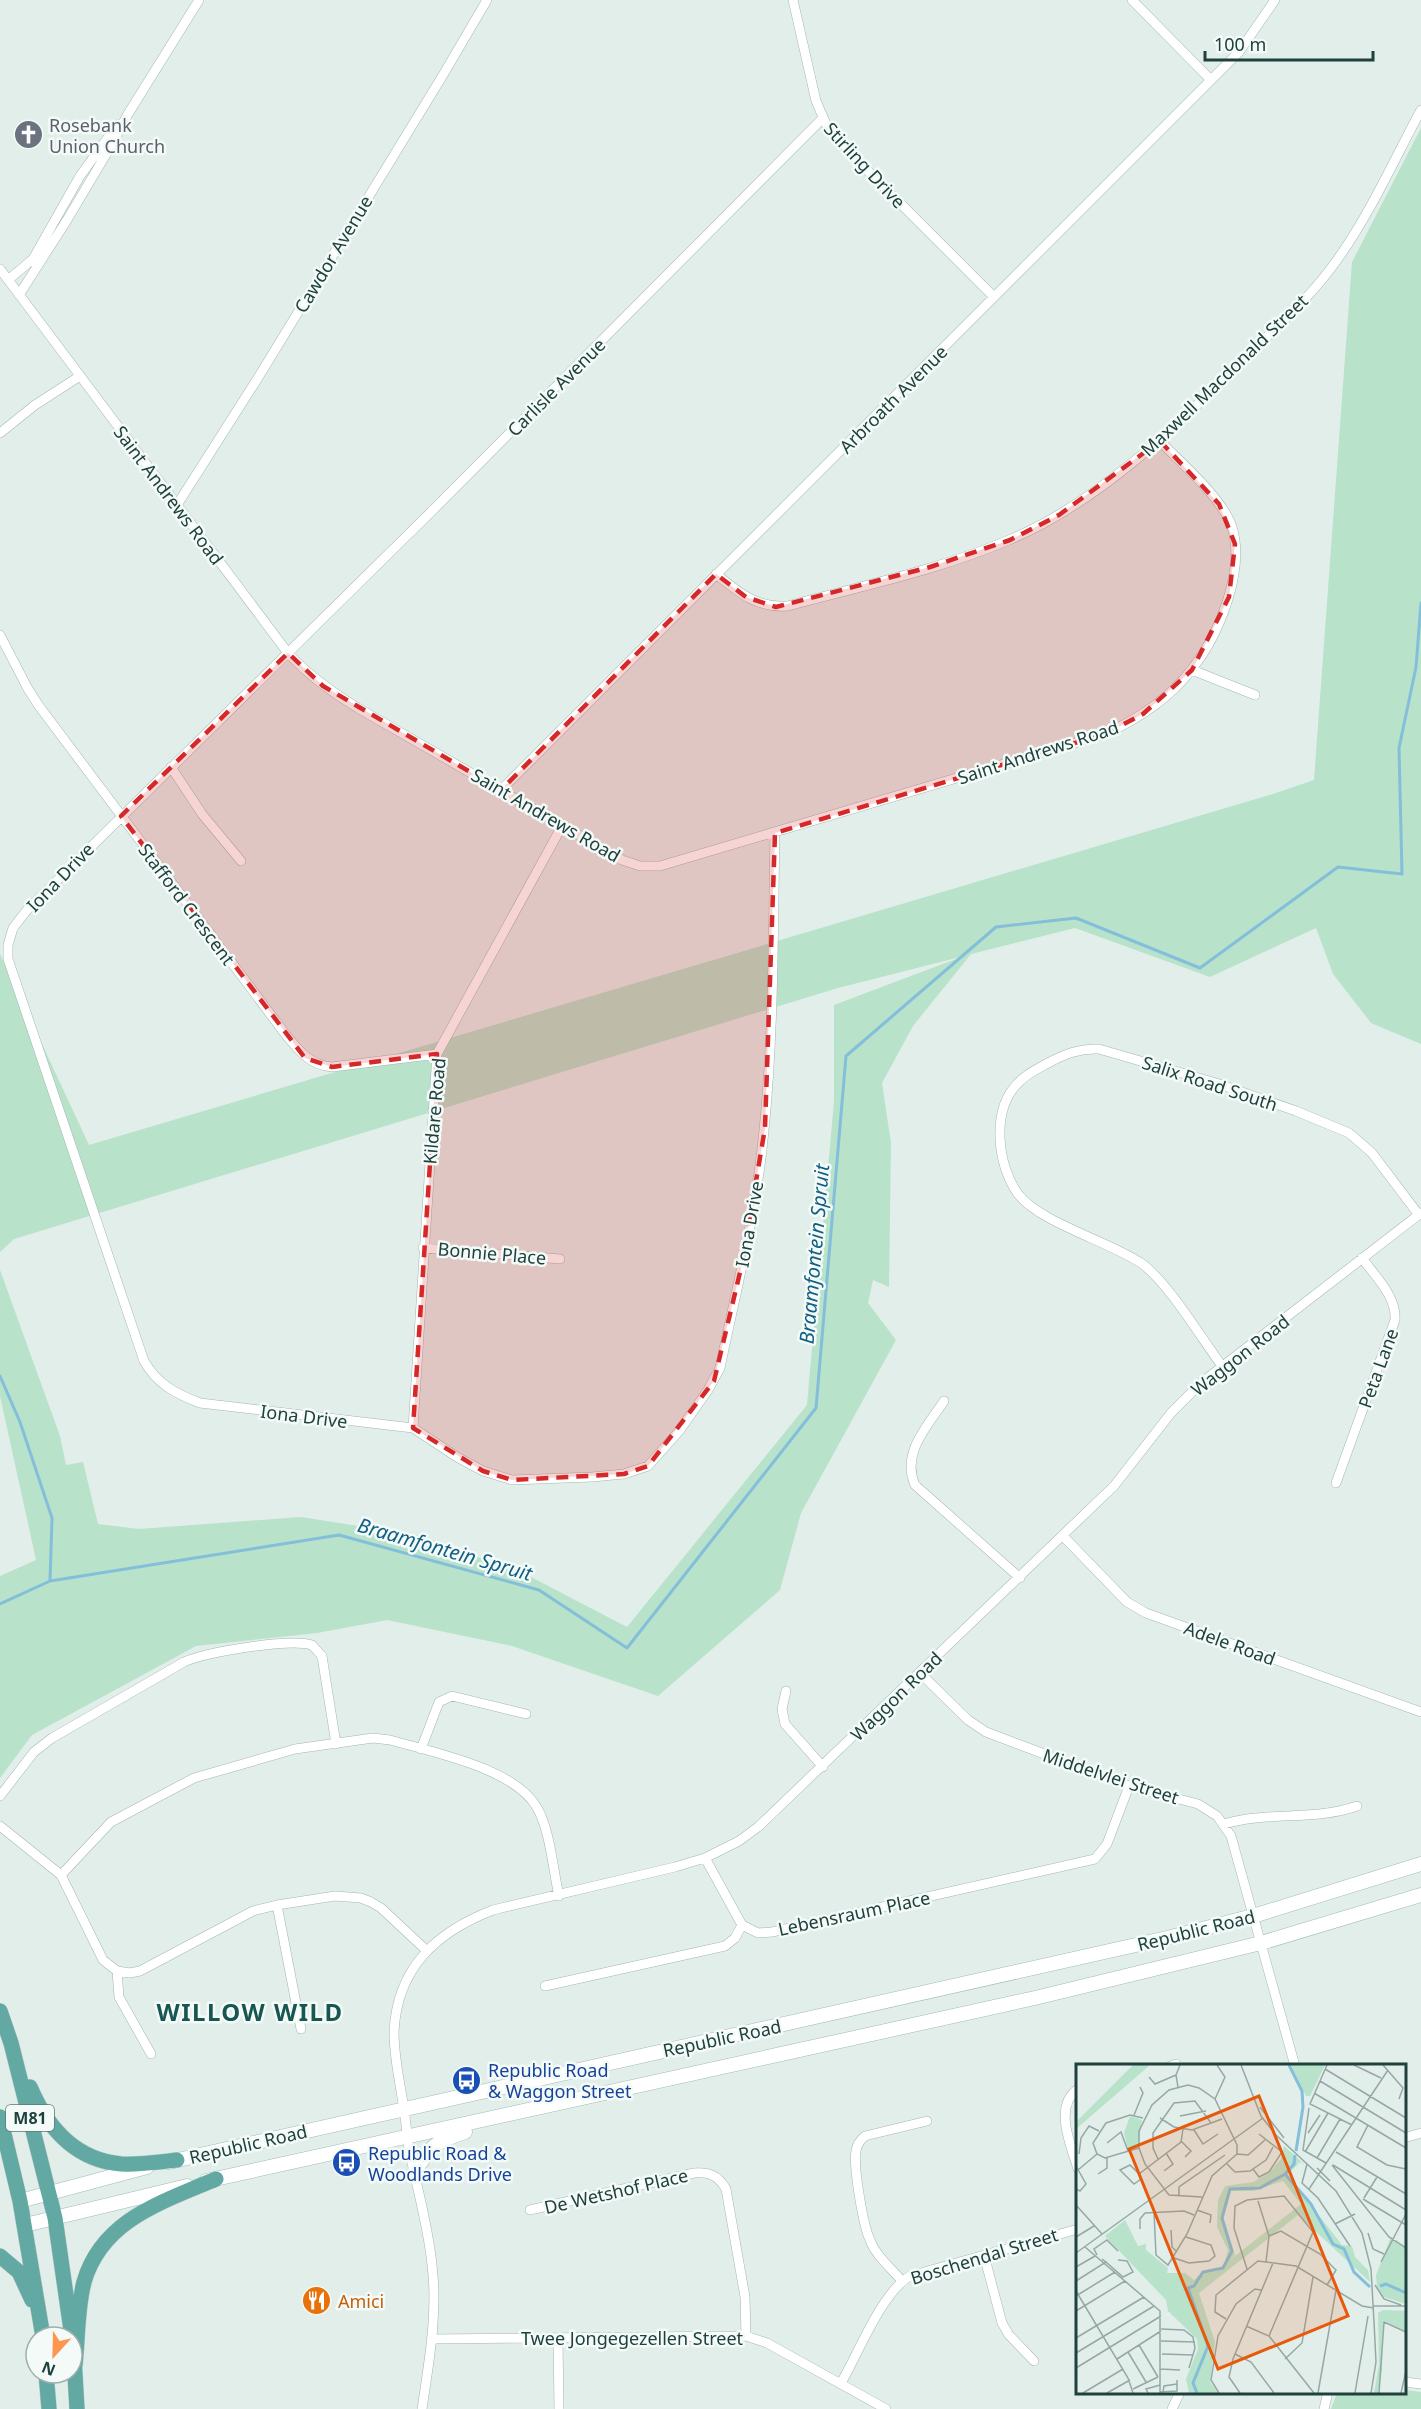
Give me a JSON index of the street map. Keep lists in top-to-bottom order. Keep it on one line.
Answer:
{"streets":{"main road":["Republic Road","M81"],"street":["Stirling Drive","Cawdor Avenue","Maxwell Macdonald Street","Carlisle Avenue","Arbroath Avenue","Saint Andrews Road","Iona Drive","Stafford Crescent","Salix Road South","Kildare Road","Bonnie Place","Waggon Road","Peta Lane","Adele Road","Middelvlei Street","Lebensraum Place","De Wetshof Place","Boschendal Street","Twee Jongegezellen Street"]},"crossings":[["Stirling Drive","Carlisle Avenue"],["Stirling Drive","Arbroath Avenue"],["Cawdor Avenue","Saint Andrews Road"],["Maxwell Macdonald Street","Arbroath Avenue"],["Maxwell Macdonald Street","Saint Andrews Road"],["Carlisle Avenue","Saint Andrews Road"],["Carlisle Avenue","Iona Drive"],["Arbroath Avenue","Saint Andrews Road"],["Saint Andrews Road","Iona Drive"],["Saint Andrews Road","Kildare Road"],["Iona Drive","Stafford Crescent"],["Iona Drive","Kildare Road"],["Stafford Crescent","Kildare Road"],["Salix Road South","Waggon Road"],["Kildare Road","Bonnie Place"],["Waggon Road","Peta Lane"],["Waggon Road","Adele Road"],["Waggon Road","Middelvlei Street"],["Waggon Road","Republic Road"],["Waggon Road","Twee Jongegezellen Street"],["Middelvlei Street","Lebensraum Place"],["Republic Road","M81"],["De Wetshof Place","Twee Jongegezellen Street"],["Boschendal Street","Twee Jongegezellen Street"]],"districts":["WILLOW WILD"],"water":["Braamfontein Spruit"],"places":{"church":["Rosebank Union Church"],"bus stop":["Republic Road & Waggon Street","Republic Road & Woodlands Drive"],"restaurant":["Amici"]},"scale_bar":"100 m","north":"bottom"}
